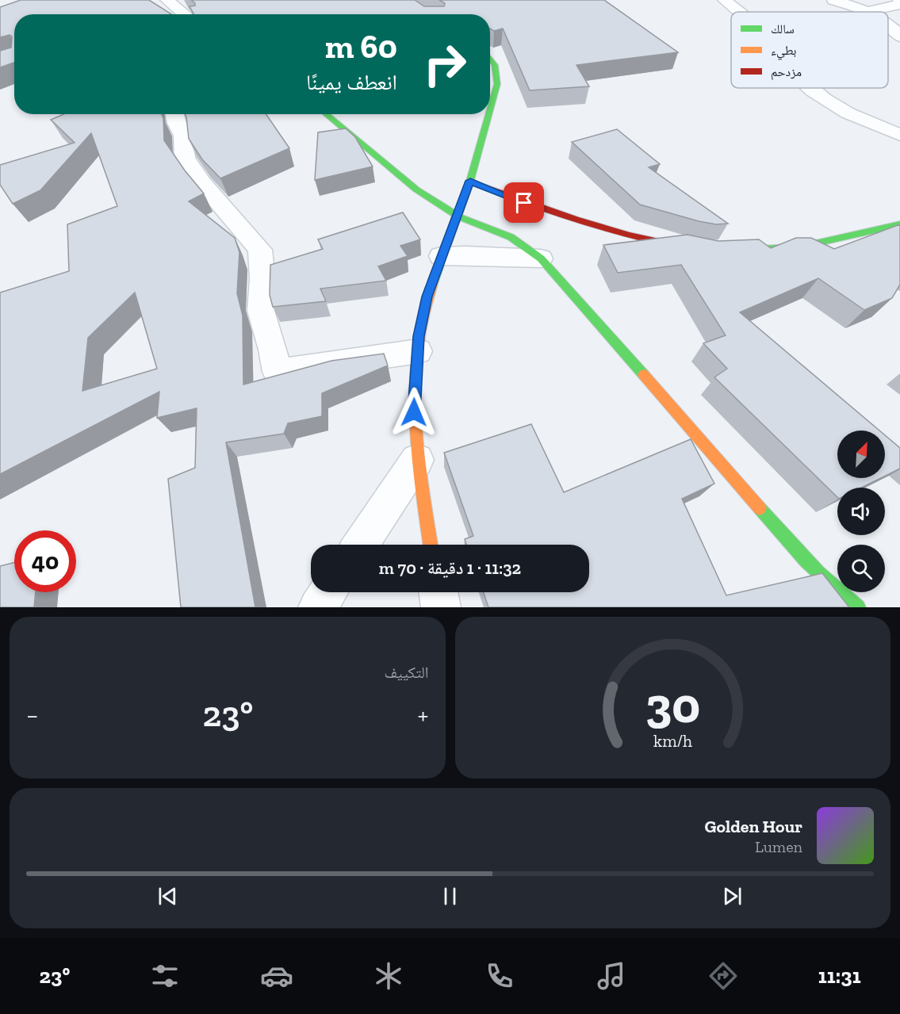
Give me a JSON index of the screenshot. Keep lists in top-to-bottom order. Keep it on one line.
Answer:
{"legend":["سالك","بطيء","مزدحم"],"north":"top right","page":{"turn":["60 m","انعطف يمينًا"],"limit":"40","trip":"11:32 · 1 دقيقة · 70 m","tile":"التكييف","heat":["−","23°","+"],"song":["Golden Hour","Lumen"],"tabs":["11:31","23°"],"gauge":["30","km/h"]}}
